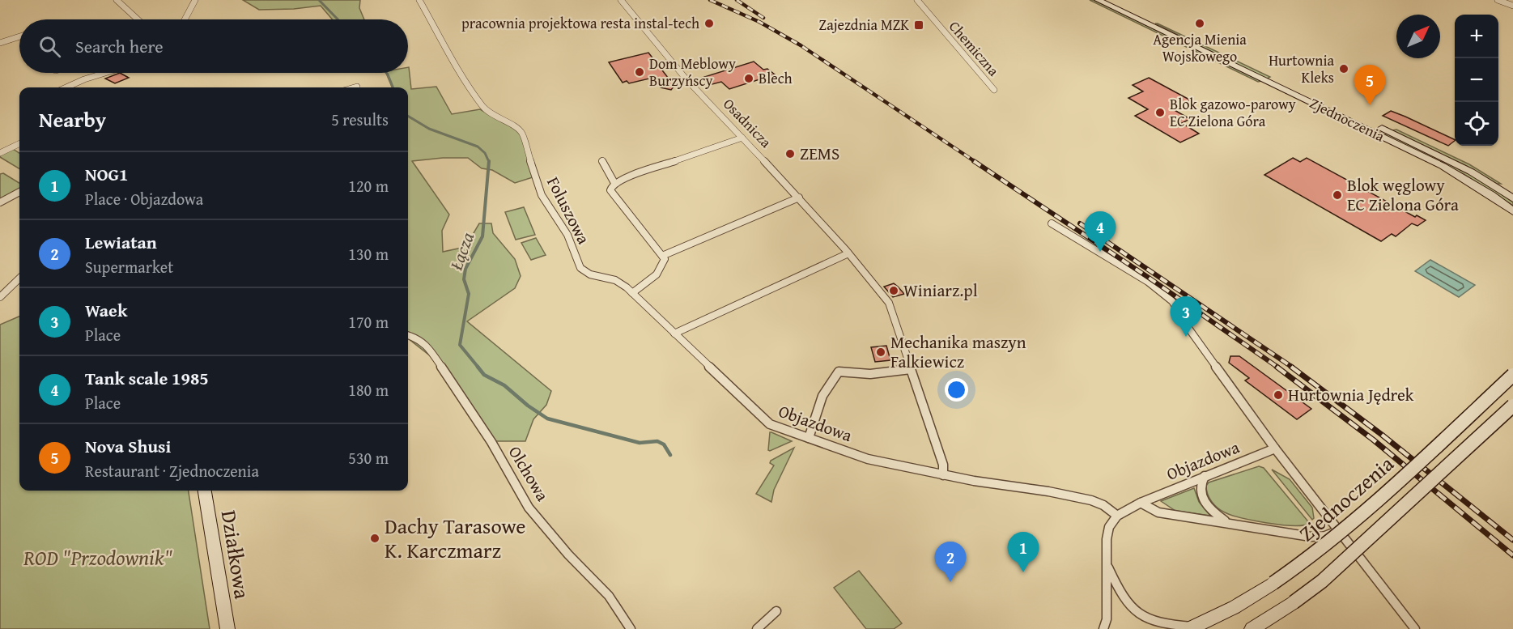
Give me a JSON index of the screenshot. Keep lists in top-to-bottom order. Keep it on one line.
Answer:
{"streets":{"main road":["Zjednoczenia","Działkowa"],"street":["Chemiczna","Osadnicza","Foluszowa","Objazdowa","Olchowa"]},"crossings":[["Osadnicza","Objazdowa"],["Foluszowa","Objazdowa"]],"water":["Łącza"],"parks":["ROD \"Przodownik\""],"places":{"other":["pracownia projektowa resta instal-tech","Agencja Mienia Wojskowego","Hurtownia Kleks","Dom Meblowy Burzyńscy","Blech","Blok gazowo-parowy EC Zielona Góra","ZEMS","Blok węglowy EC Zielona Góra","Winiarz.pl","Mechanika maszyn Falkiewicz","Hurtownia Jędrek","Dachy Tarasowe K. Karczmarz"],"transit":["Zajezdnia MZK"]},"north":"top right","page":{"map_buttons":["+","−"],"search":"Search here","pins":["5","4","3","1","2"],"heading":["Nearby","5 results"],"list":[{"mark":"1","name":"NOG1","note":"Place · Objazdowa","value":"120 m"},{"mark":"2","name":"Lewiatan","note":"Supermarket","value":"130 m"},{"mark":"3","name":"Waek","note":"Place","value":"170 m"},{"mark":"4","name":"Tank scale 1985","note":"Place","value":"180 m"},{"mark":"5","name":"Nova Shusi","note":"Restaurant · Zjednoczenia","value":"530 m"}]}}
